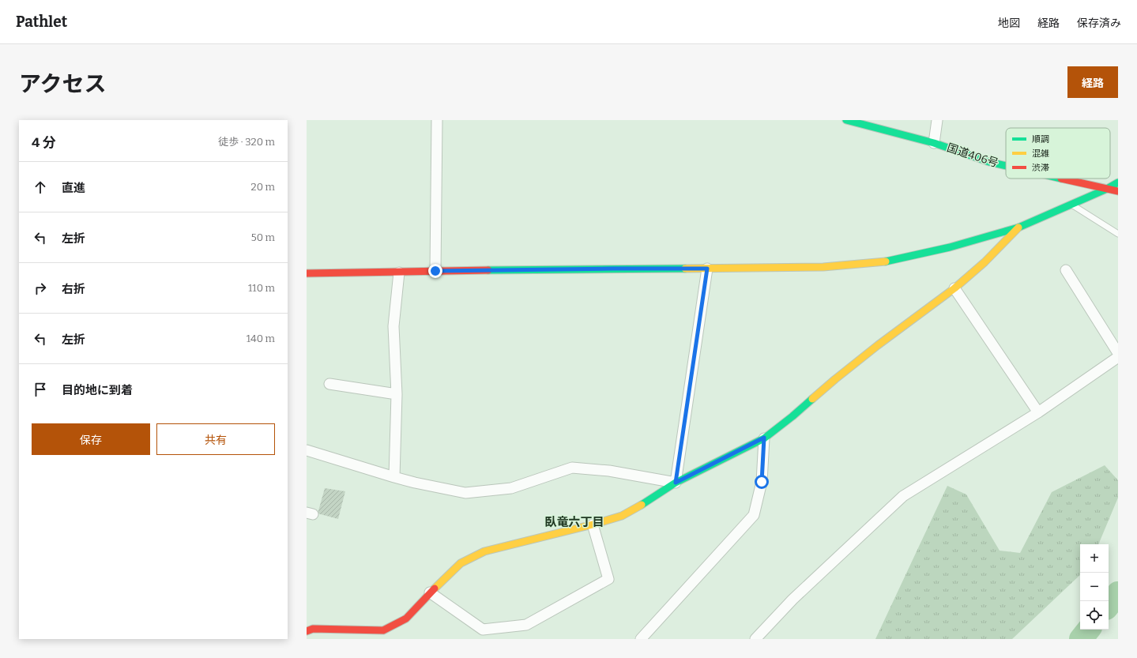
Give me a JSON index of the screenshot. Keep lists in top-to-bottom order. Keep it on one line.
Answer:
{"streets":{"main road":["国道406号"]},"districts":["臥竜六丁目"],"legend":["順調","混雑","渋滞"],"page":{"header":"Pathlet","nav":["地図","経路","保存済み"],"title":"アクセス","buttons":["経路",["保存","共有"]],"heading":["4 分","徒歩 · 320 m"],"list":[["直進","20 m"],["左折","50 m"],["右折","110 m"],["左折","140 m"],"目的地に到着"],"map_buttons":["+","−"]}}
